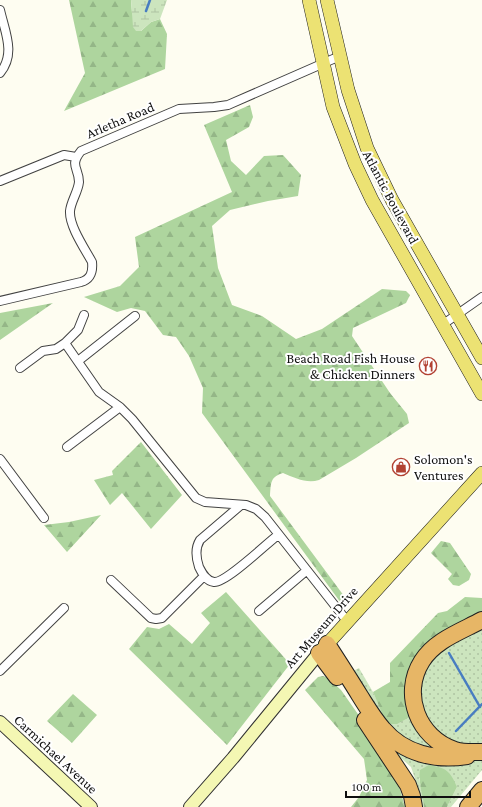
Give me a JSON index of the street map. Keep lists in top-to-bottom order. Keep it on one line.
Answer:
{"streets":{"main road":["Atlantic Boulevard","Art Museum Drive"],"street":["Arletha Road","Carmichael Avenue"]},"crossings":[["Arletha Road","Atlantic Boulevard"]],"places":{"restaurant":["Beach Road Fish House & Chicken Dinners"],"shop":["Solomon's Ventures"]},"scale_bar":"100 m"}
